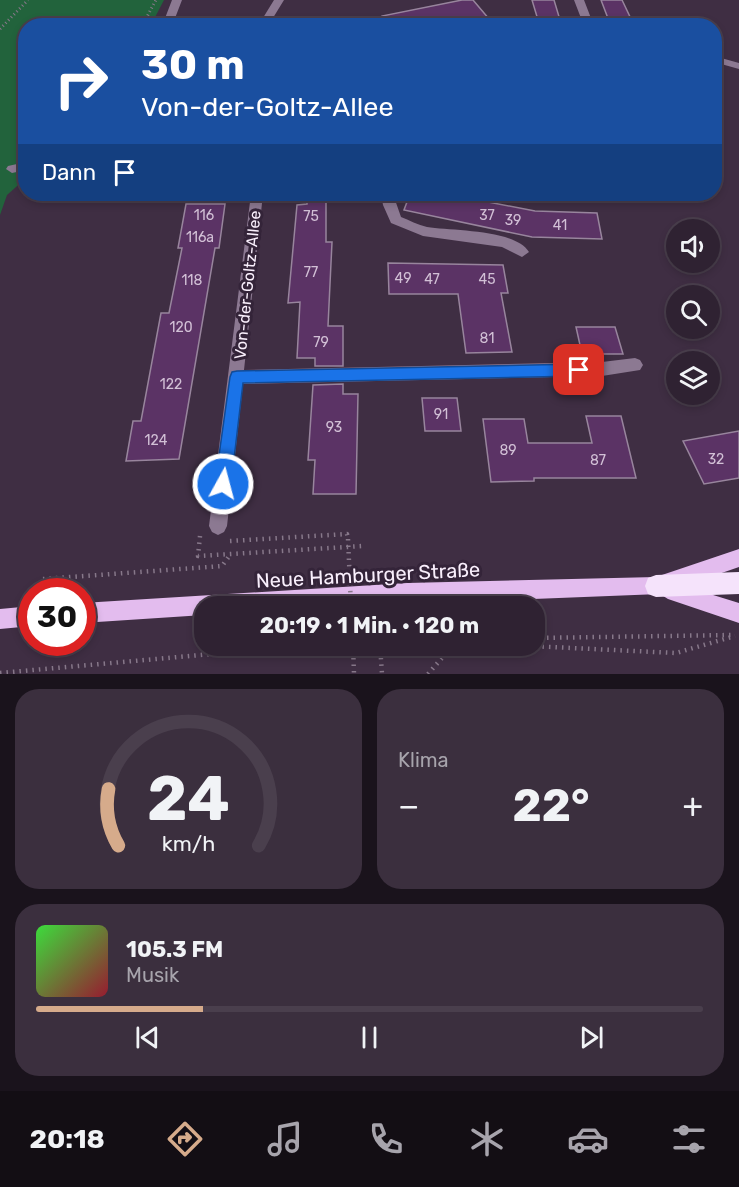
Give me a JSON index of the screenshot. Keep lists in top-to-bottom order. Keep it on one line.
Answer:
{"streets":{"main road":["Neue Hamburger Straße"],"street":["Von-der-Goltz-Allee"]},"house_numbers":["116","37","75","39","41","116a","77","49","47","45","118","120","81","79","122","91","93","124","89","32","87"],"page":{"turn":["30 m","Von-der-Goltz-Allee"],"then":"Dann","limit":"30","trip":"20:19 · 1 Min. · 120 m","tile":"Klima","heat":["−","22°","+"],"song":["105.3 FM","Musik"],"tabs":"20:18","gauge":["24","km/h"]}}
